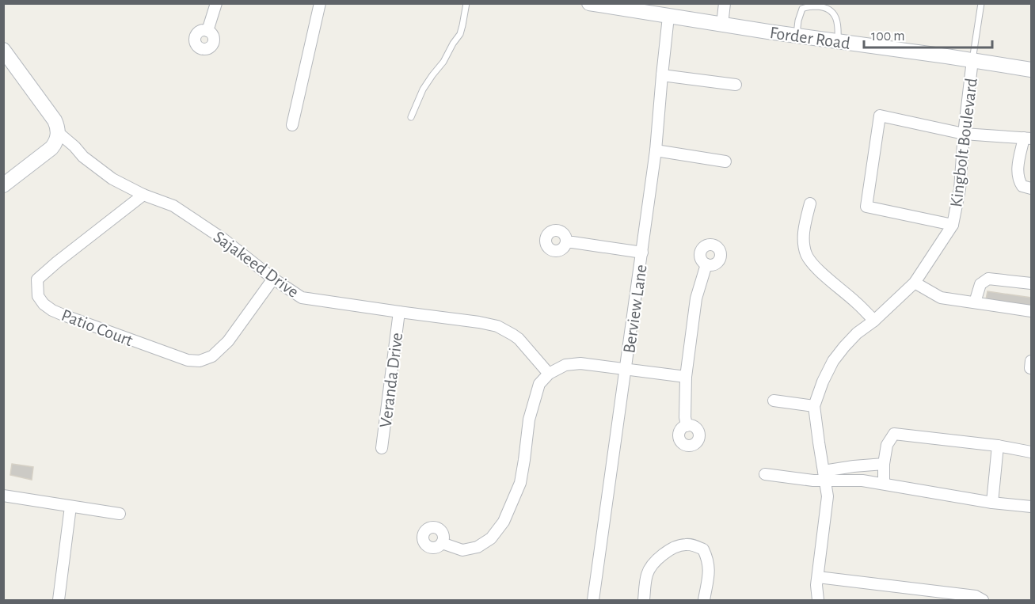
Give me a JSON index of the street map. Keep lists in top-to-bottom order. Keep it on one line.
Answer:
{"streets":{"main road":["Forder Road"],"street":["Kingbolt Boulevard","Sajakeed Drive","Berview Lane","Patio Court","Veranda Drive"]},"crossings":[["Forder Road","Kingbolt Boulevard"],["Forder Road","Berview Lane"],["Sajakeed Drive","Patio Court"],["Sajakeed Drive","Veranda Drive"]],"scale_bar":"100 m"}
